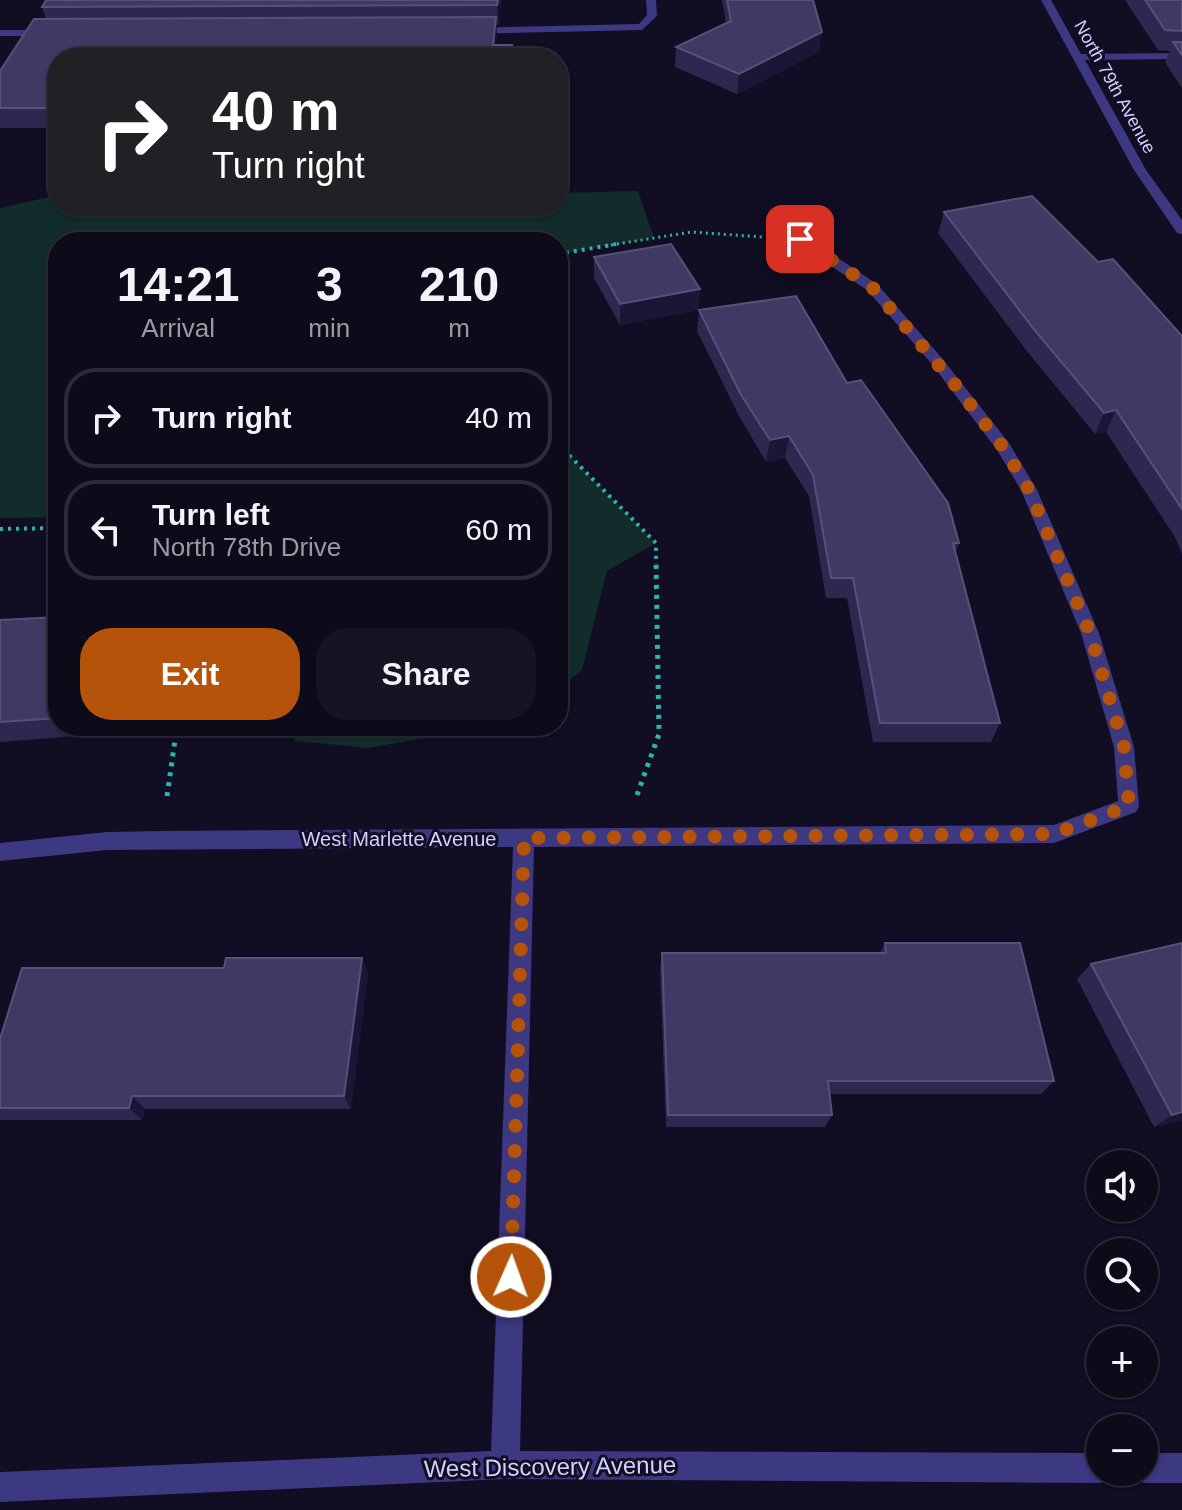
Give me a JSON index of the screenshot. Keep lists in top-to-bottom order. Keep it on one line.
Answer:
{"streets":{"street":["North 79th Avenue","West Marlette Avenue","West Discovery Avenue"]},"page":{"turn":["40 m","Turn right"],"eta":["14:21","Arrival","3","min","210","m"],"list":[{"name":"Turn right","value":"40 m"},{"name":"Turn left","note":"North 78th Drive","value":"60 m"}],"buttons":["Exit","Share"],"map_buttons":["+","−"]}}
